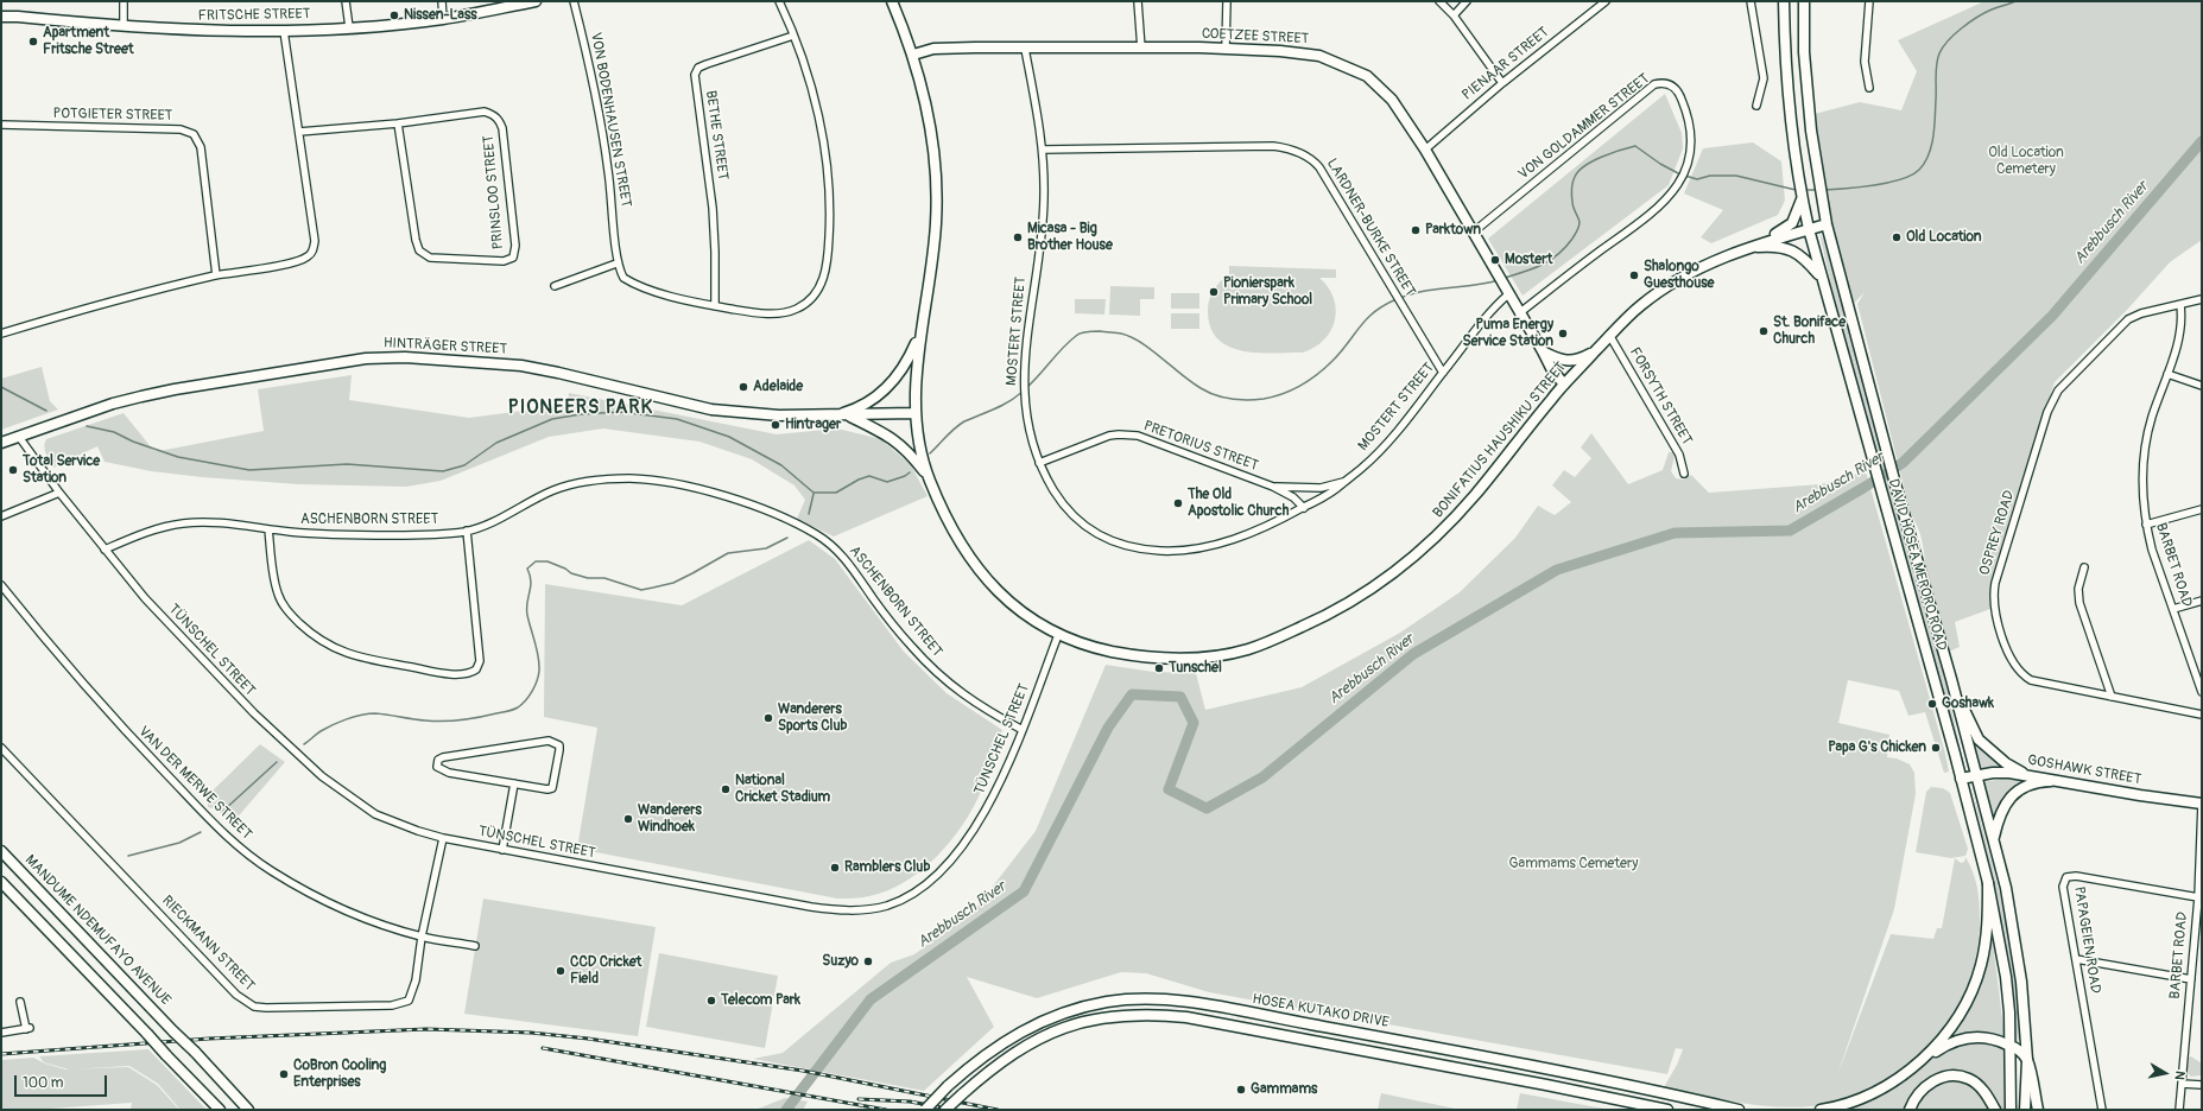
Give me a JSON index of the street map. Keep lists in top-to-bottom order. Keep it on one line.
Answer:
{"streets":{"main road":["FRITSCHE STREET","COETZEE STREET","HINTRÄGER STREET","BONIFATIUS HAUSHIKU STREET","DAVID HOSEA MERORO ROAD","GOSHAWK STREET","MANDUME NDEMUFAYO AVENUE","HOSEA KUTAKO DRIVE"],"street":["PIENAAR STREET","POTGIETER STREET","VON BODENHAUSEN STREET","VON GOLDAMMER STREET","BETHE STREET","PRINSLOO STREET","LARDNER-BURKE STREET","MOSTERT STREET","FORSYTH STREET","PRETORIUS STREET","ASCHENBORN STREET","OSPREY ROAD","BARBET ROAD","TÜNSCHEL STREET","VAN DER MERWE STREET","PAPAGEIEN ROAD","RIECKMANN STREET"]},"crossings":[["COETZEE STREET","PIENAAR STREET"],["COETZEE STREET","VON GOLDAMMER STREET"],["COETZEE STREET","MOSTERT STREET"],["COETZEE STREET","BONIFATIUS HAUSHIKU STREET"],["LARDNER-BURKE STREET","MOSTERT STREET"],["MOSTERT STREET","PRETORIUS STREET"],["HINTRÄGER STREET","BONIFATIUS HAUSHIKU STREET"],["HINTRÄGER STREET","TÜNSCHEL STREET"],["FORSYTH STREET","BONIFATIUS HAUSHIKU STREET"],["BONIFATIUS HAUSHIKU STREET","DAVID HOSEA MERORO ROAD"],["BONIFATIUS HAUSHIKU STREET","TÜNSCHEL STREET"],["ASCHENBORN STREET","TÜNSCHEL STREET"],["OSPREY ROAD","BARBET ROAD"],["DAVID HOSEA MERORO ROAD","GOSHAWK STREET"],["BARBET ROAD","GOSHAWK STREET"],["BARBET ROAD","PAPAGEIEN ROAD"],["TÜNSCHEL STREET","RIECKMANN STREET"],["VAN DER MERWE STREET","RIECKMANN STREET"]],"districts":["PIONEERS PARK"],"water":["Arebbusch River"],"parks":["Old Location Cemetery","Gammams Cemetery"],"places":["Nissen-Lass","Apartment Fritsche Street","Parktown","Micasa - Big Brother House","Old Location","Mostert","Shalongo Guesthouse","Pionierspark Primary School","St. Boniface Church","Puma Energy Service Station","Adelaide","Hintrager","Total Service Station","The Old Apostolic Church","Tunschel","Goshawk","Wanderers Sports Club","Papa G's Chicken","National Cricket Stadium","Wanderers Windhoek","Ramblers Club","Suzyo","CCD Cricket Field","Telecom Park","CoBron Cooling Enterprises","Gammams"],"scale_bar":"100 m","north":"right"}
